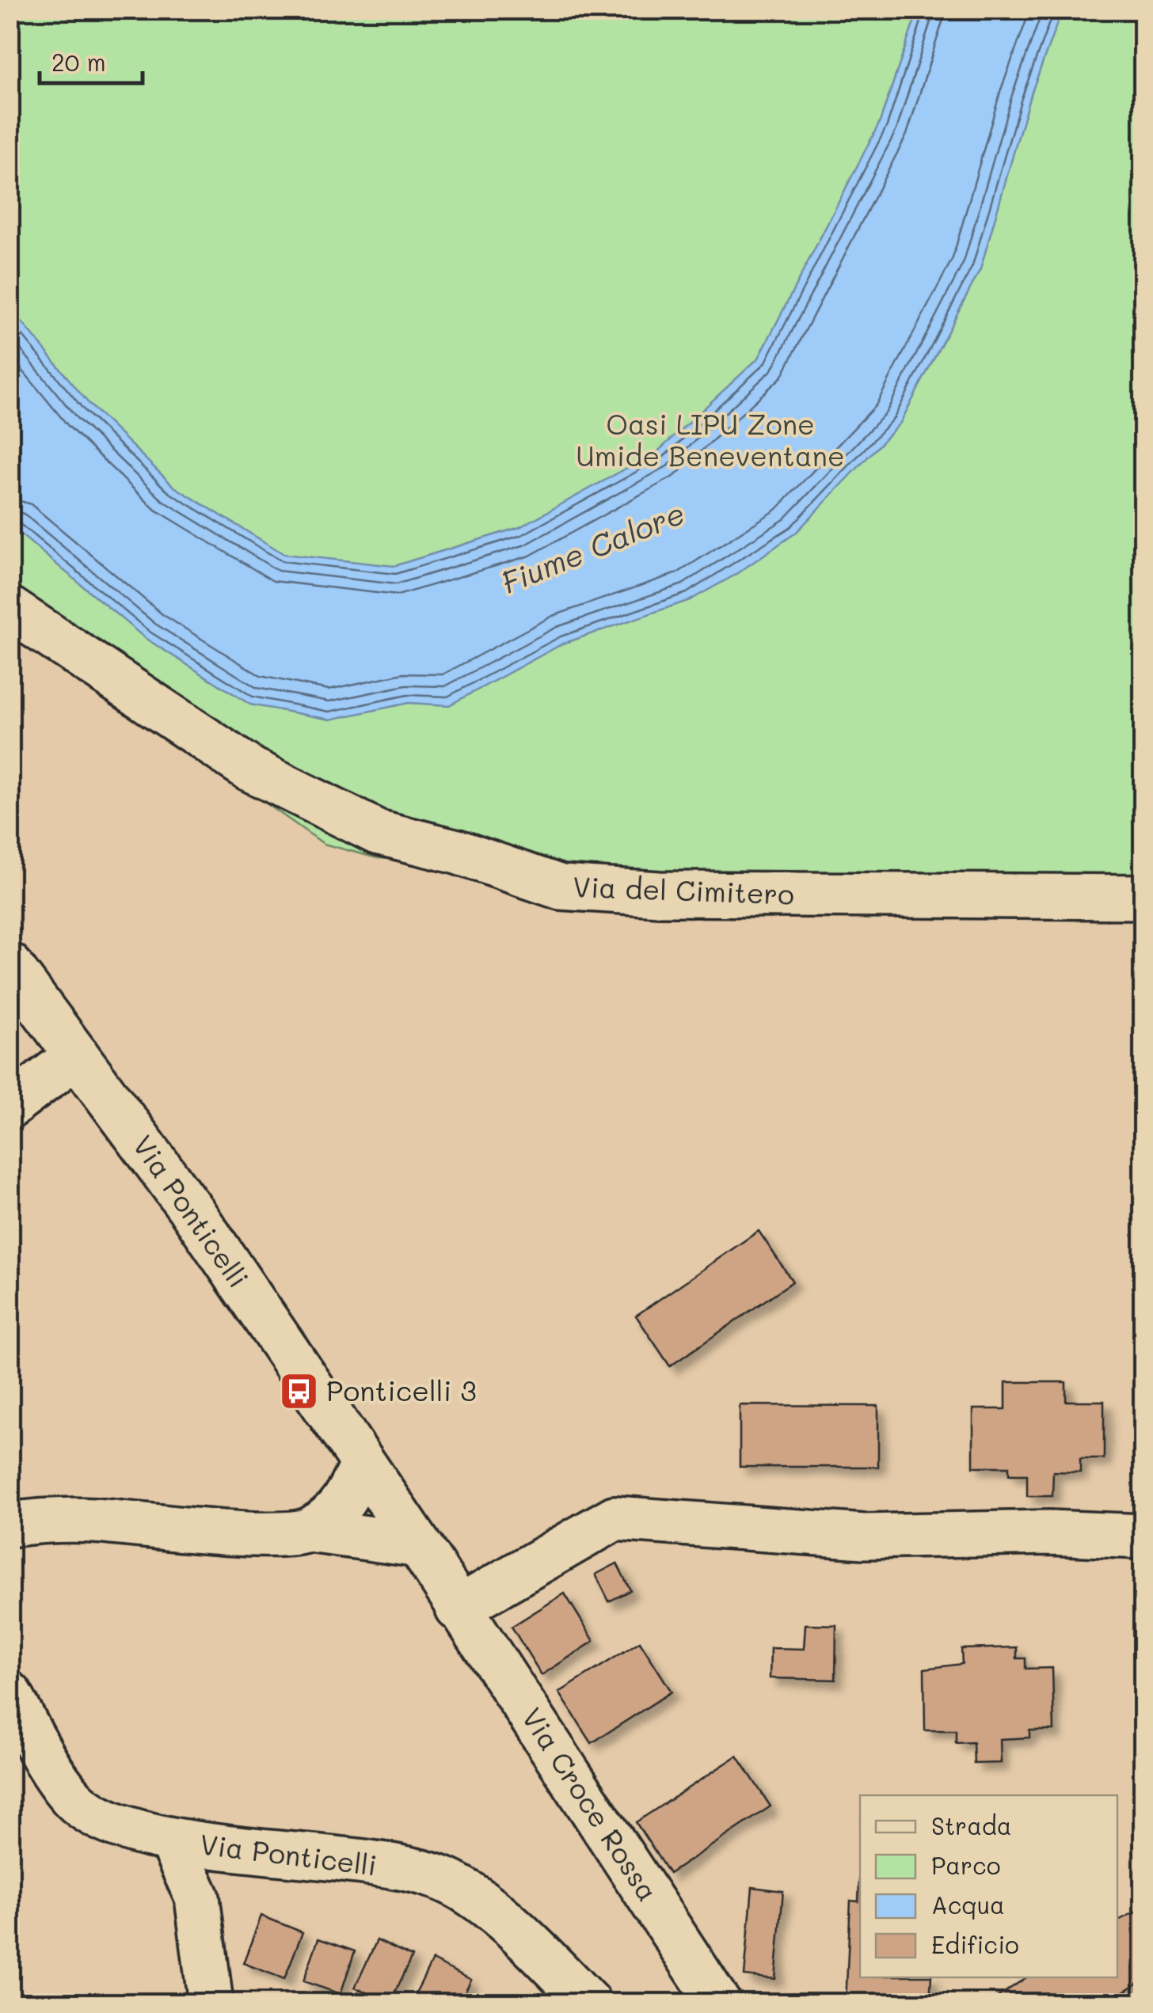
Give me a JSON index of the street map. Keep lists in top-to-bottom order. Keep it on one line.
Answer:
{"streets":{"street":["Via del Cimitero","Via Ponticelli","Via Croce Rossa"]},"crossings":[["Via Ponticelli","Via Croce Rossa"]],"water":["Fiume Calore"],"parks":["Oasi LIPU Zone Umide Beneventane"],"places":{"bus stop":["Ponticelli 3"]},"legend":["Strada","Parco","Acqua","Edificio"],"scale_bar":"20 m"}
